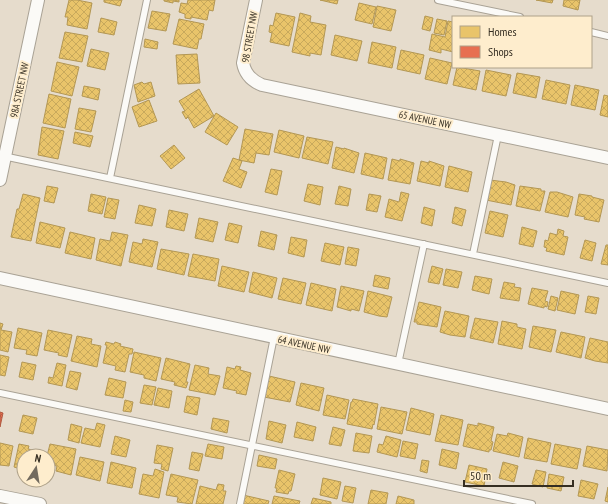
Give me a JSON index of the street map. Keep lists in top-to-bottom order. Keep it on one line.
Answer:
{"streets":{"street":["98 STREET NW","98A STREET NW","65 AVENUE NW","64 AVENUE NW"]},"crossings":[["98 STREET NW","65 AVENUE NW"]],"legend":["Homes","Shops"],"scale_bar":"50 m","north":"top"}
